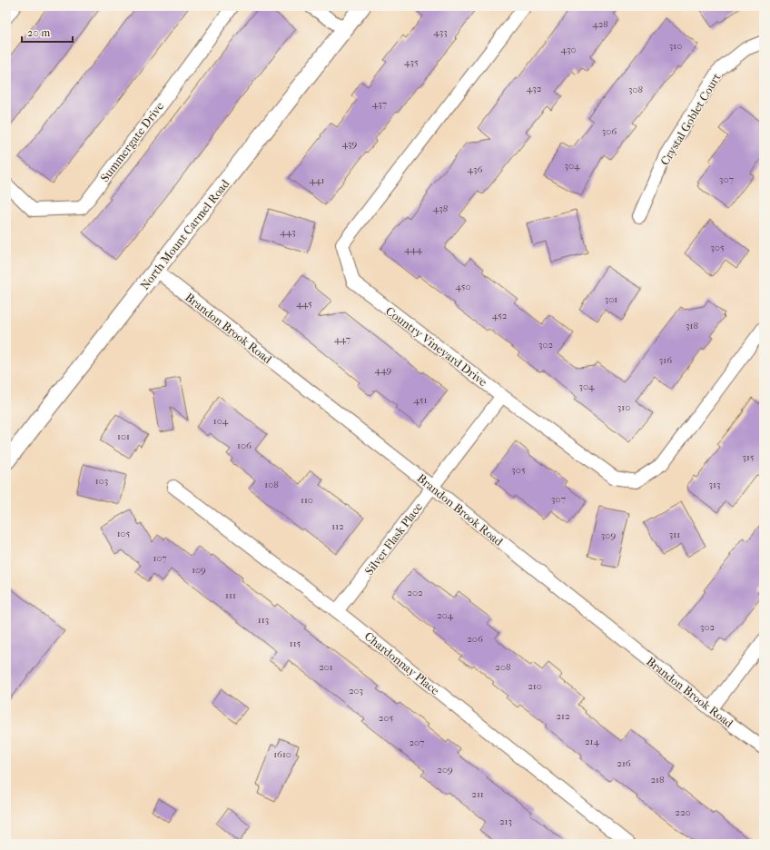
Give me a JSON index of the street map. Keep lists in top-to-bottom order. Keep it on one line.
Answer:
{"streets":{"street":["Crystal Goblet Court","Summergate Drive","North Mount Carmel Road","Brandon Brook Road","Country Vineyard Drive","Silver Flask Place","Chardonnay Place"]},"crossings":[["North Mount Carmel Road","Brandon Brook Road"],["Brandon Brook Road","Silver Flask Place"],["Country Vineyard Drive","Silver Flask Place"],["Silver Flask Place","Chardonnay Place"]],"house_numbers":["428","433","310","430","435","432","308","437","306","439","304","436","307","441","438","443","305","444","450","301","445","452","318","447","302","316","449","304","451","310","104","101","106","315","305","103","108","313","307","110","112","105","311","309","107","109","202","111","204","113","302","206","115","201","208","210","203","212","205","214","207","1610","216","209","218","211","220","213"],"scale_bar":"20 m"}
